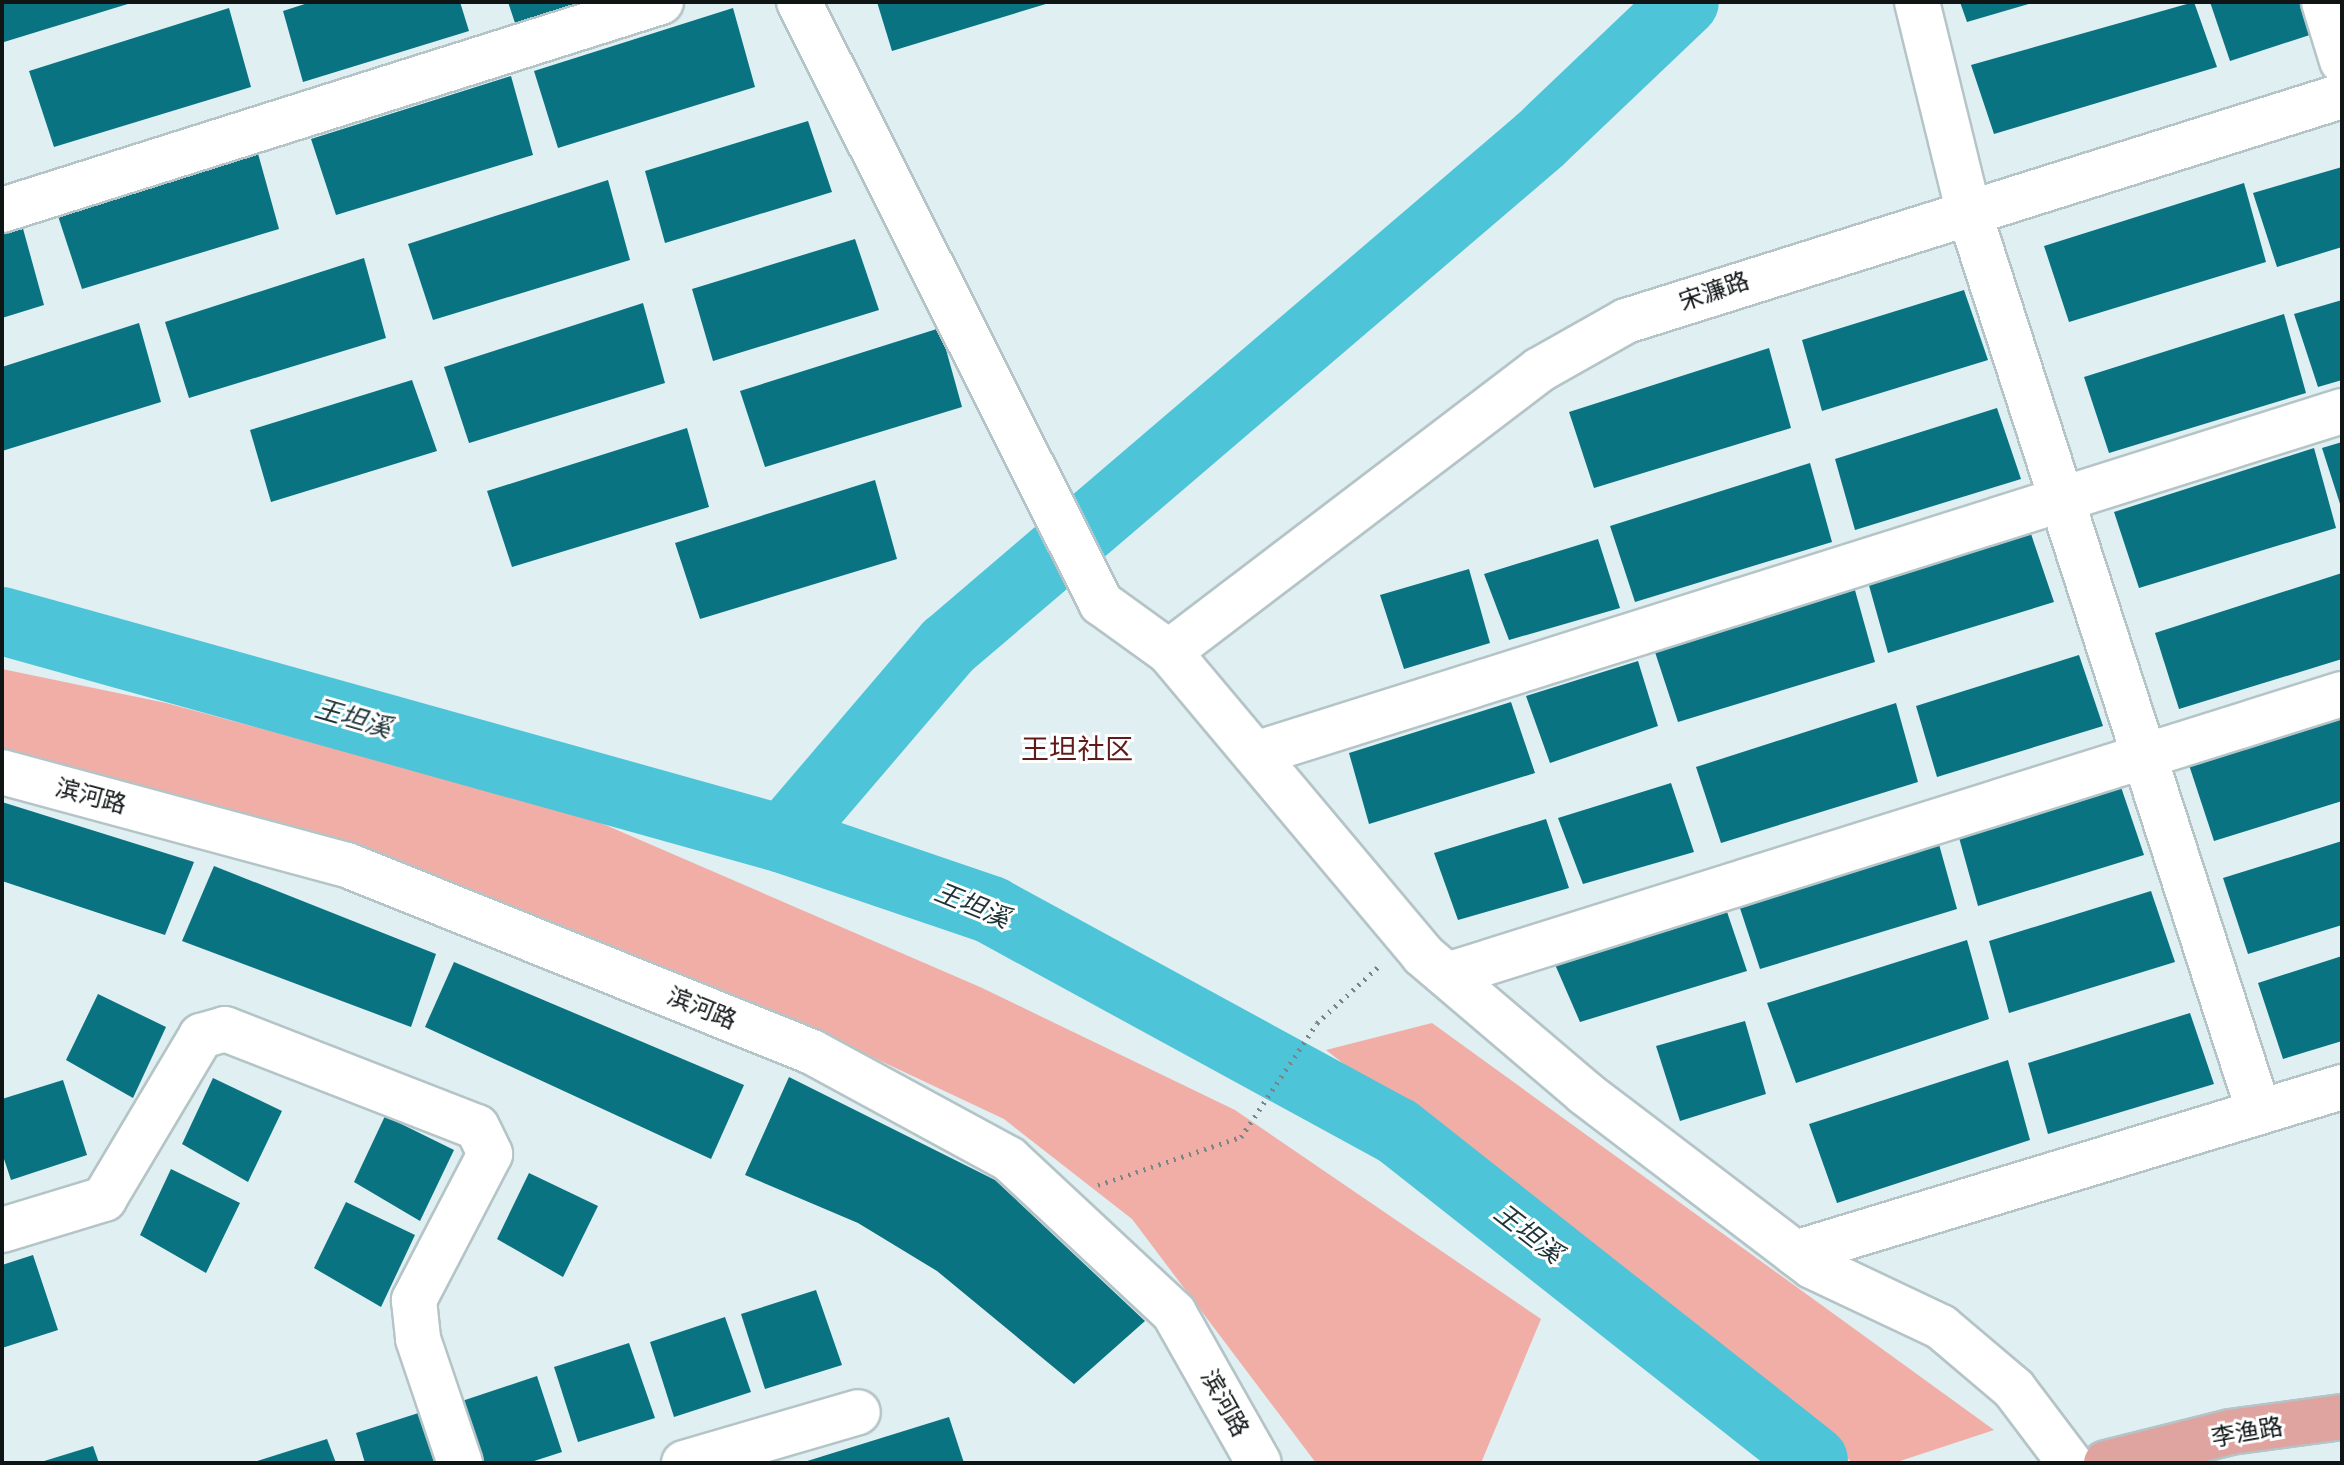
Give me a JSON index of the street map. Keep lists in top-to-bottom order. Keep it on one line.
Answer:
{"streets":{"main road":["李渔路"],"street":["宋濂路","滨河路"]},"districts":["王坦社区"],"water":["王坦溪"]}
